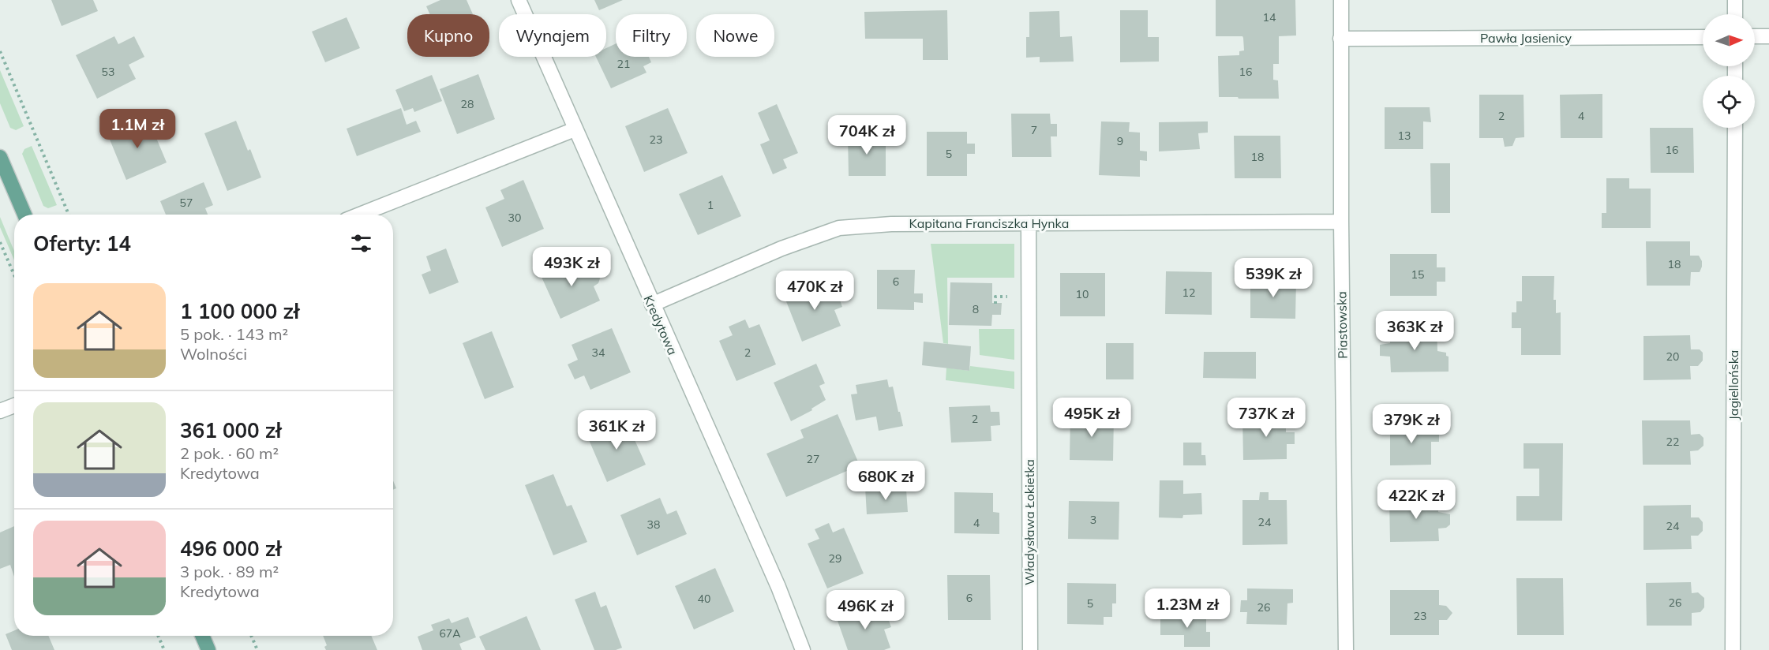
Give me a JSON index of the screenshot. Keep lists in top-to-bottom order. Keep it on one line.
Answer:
{"streets":{"street":["Pawła Jasienicy","Kapitana Franciszka Hynka","Kredytowa","Piastowska","Jagiellońska","Władysława Łokietka"]},"crossings":[["Pawła Jasienicy","Piastowska"],["Kapitana Franciszka Hynka","Kredytowa"],["Kapitana Franciszka Hynka","Piastowska"],["Kapitana Franciszka Hynka","Władysława Łokietka"]],"house_numbers":["14","21","53","16","28","2","4","7","13","23","9","16","5","18","57","1","30","18","15","6","12","10","8","34","2","20","2","22","27","3","24","4","38","24","29","6","40","26","5","26","23","67A"],"north":"right","page":{"chip":["Kupno","Wynajem","Filtry","Nowe"],"price":["1.1M zł","704K zł","493K zł","539K zł","470K zł","363K zł","495K zł","737K zł","379K zł","361K zł","680K zł","422K zł","1.23M zł","496K zł"],"heading":"Oferty: 14","list":[{"name":"1 100 000 zł","note":"5 pok. · 143 m² · Wolności"},{"name":"361 000 zł","note":"2 pok. · 60 m² · Kredytowa"},{"name":"496 000 zł","note":"3 pok. · 89 m² · Kredytowa"}]}}
